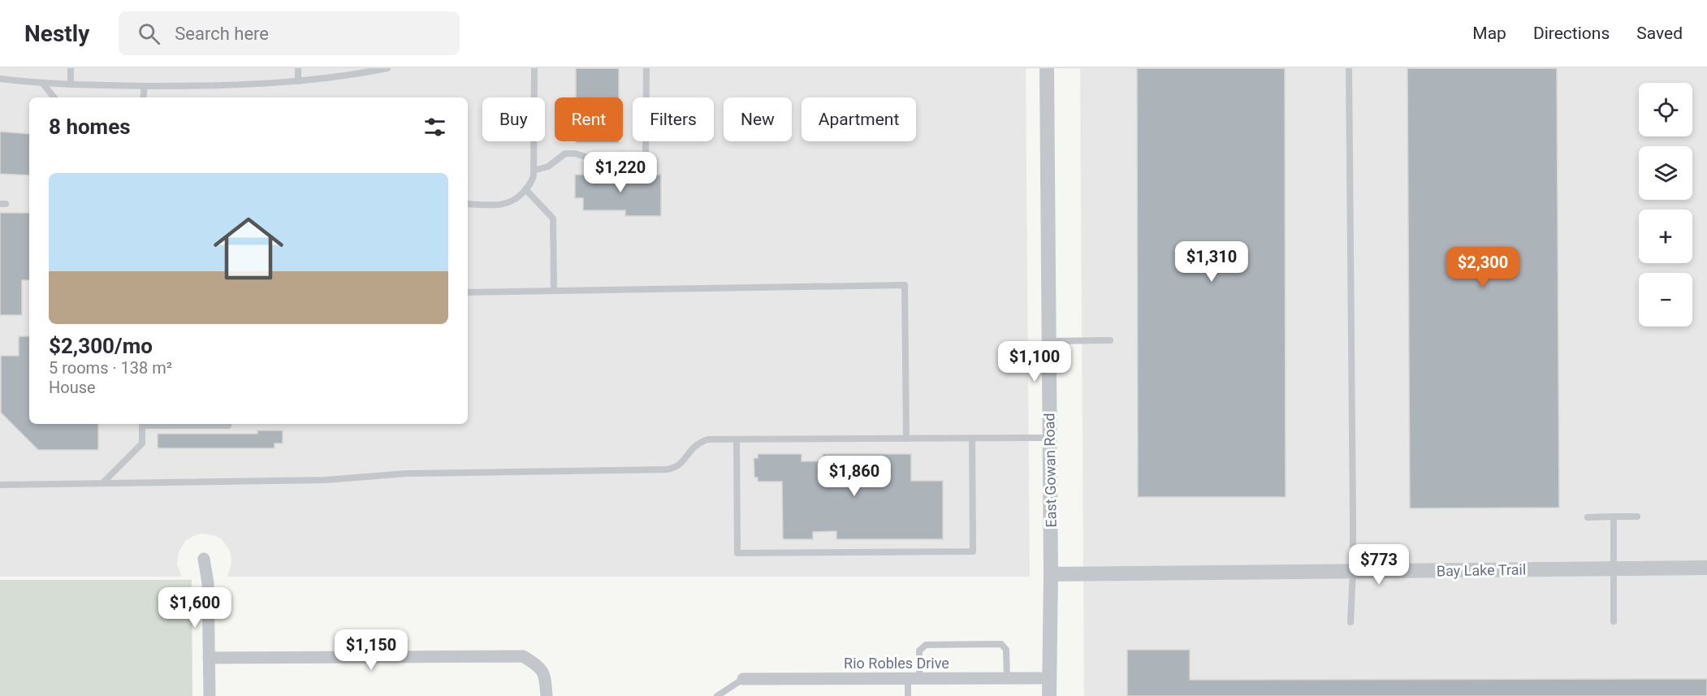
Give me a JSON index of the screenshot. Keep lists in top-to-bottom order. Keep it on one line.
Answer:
{"streets":{"street":["East Gowan Road","Bay Lake Trail","Rio Robles Drive"]},"crossings":[["East Gowan Road","Bay Lake Trail"],["East Gowan Road","Rio Robles Drive"]],"page":{"header":"Nestly","search":"Search here","nav":["Map","Directions","Saved"],"map_buttons":["+","−"],"chip":["Buy","Rent","Filters","New","Apartment"],"heading":"8 homes","price":["$1,220","$1,310","$2,300","$1,100","$1,860","$773","$1,600","$1,150"],"list":[{"name":"$2,300/mo","note":"5 rooms · 138 m² · House"}]}}
